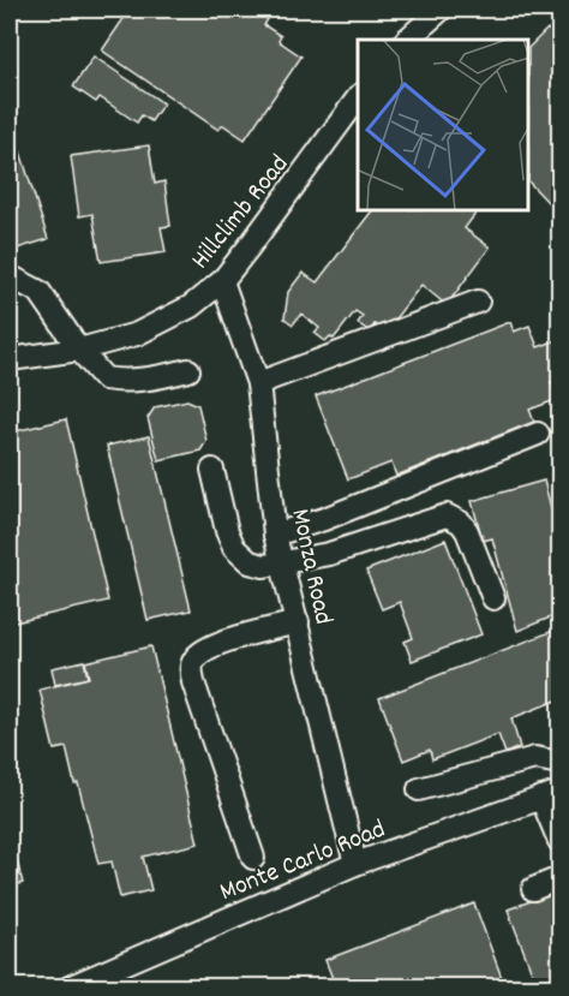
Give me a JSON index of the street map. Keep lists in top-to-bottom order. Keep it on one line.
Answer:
{"streets":{"street":["Hillclimb Road","Monza Road","Monte Carlo Road"]},"crossings":[["Hillclimb Road","Monza Road"],["Monza Road","Monte Carlo Road"]]}
